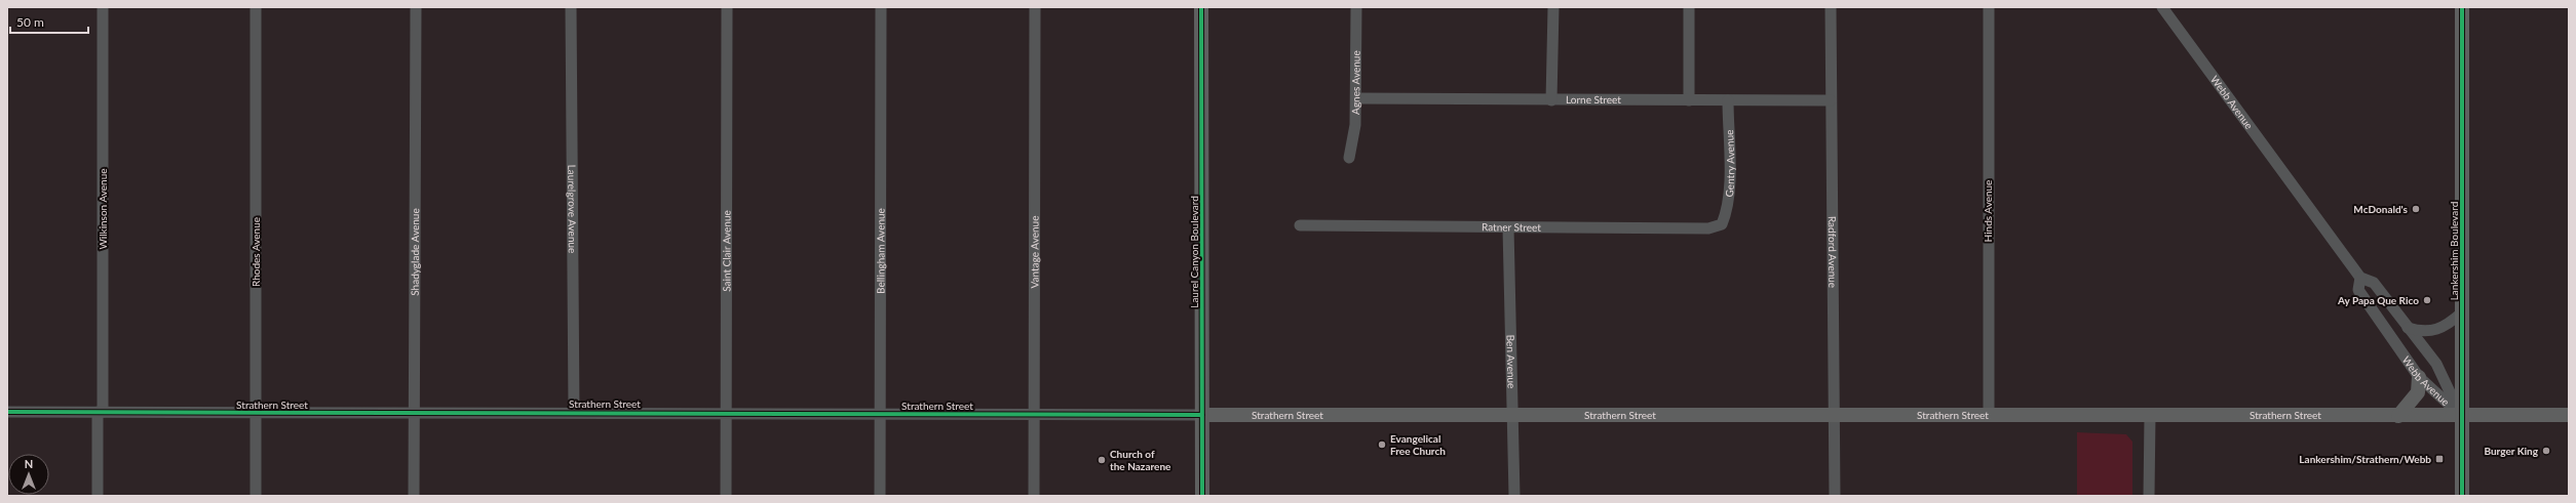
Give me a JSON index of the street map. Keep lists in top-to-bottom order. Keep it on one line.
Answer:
{"streets":{"main road":["Lankershim Boulevard","Laurel Canyon Boulevard","Strathern Street"],"street":["Agnes Avenue","Lorne Street","Webb Avenue","Gentry Avenue","Wilkinson Avenue","Laurelgrove Avenue","Hinds Avenue","Ratner Street","Bellingham Avenue","Vantage Avenue","Rhodes Avenue","Shadyglade Avenue","Saint Clair Avenue","Radford Avenue","Ben Avenue"]},"crossings":[["Agnes Avenue","Lorne Street"],["Lorne Street","Gentry Avenue"],["Lorne Street","Radford Avenue"],["Webb Avenue","Lankershim Boulevard"],["Webb Avenue","Strathern Street"],["Gentry Avenue","Ratner Street"],["Wilkinson Avenue","Strathern Street"],["Laurelgrove Avenue","Strathern Street"],["Hinds Avenue","Strathern Street"],["Ratner Street","Ben Avenue"],["Bellingham Avenue","Strathern Street"],["Vantage Avenue","Strathern Street"],["Lankershim Boulevard","Strathern Street"],["Rhodes Avenue","Strathern Street"],["Shadyglade Avenue","Strathern Street"],["Saint Clair Avenue","Strathern Street"],["Laurel Canyon Boulevard","Strathern Street"],["Radford Avenue","Strathern Street"],["Ben Avenue","Strathern Street"]],"places":{"other":["McDonald's","Ay Papa Que Rico","Evangelical Free Church","Burger King","Church of the Nazarene"],"transit":["Lankershim/Strathern/Webb"]},"scale_bar":"50 m","north":"top"}
